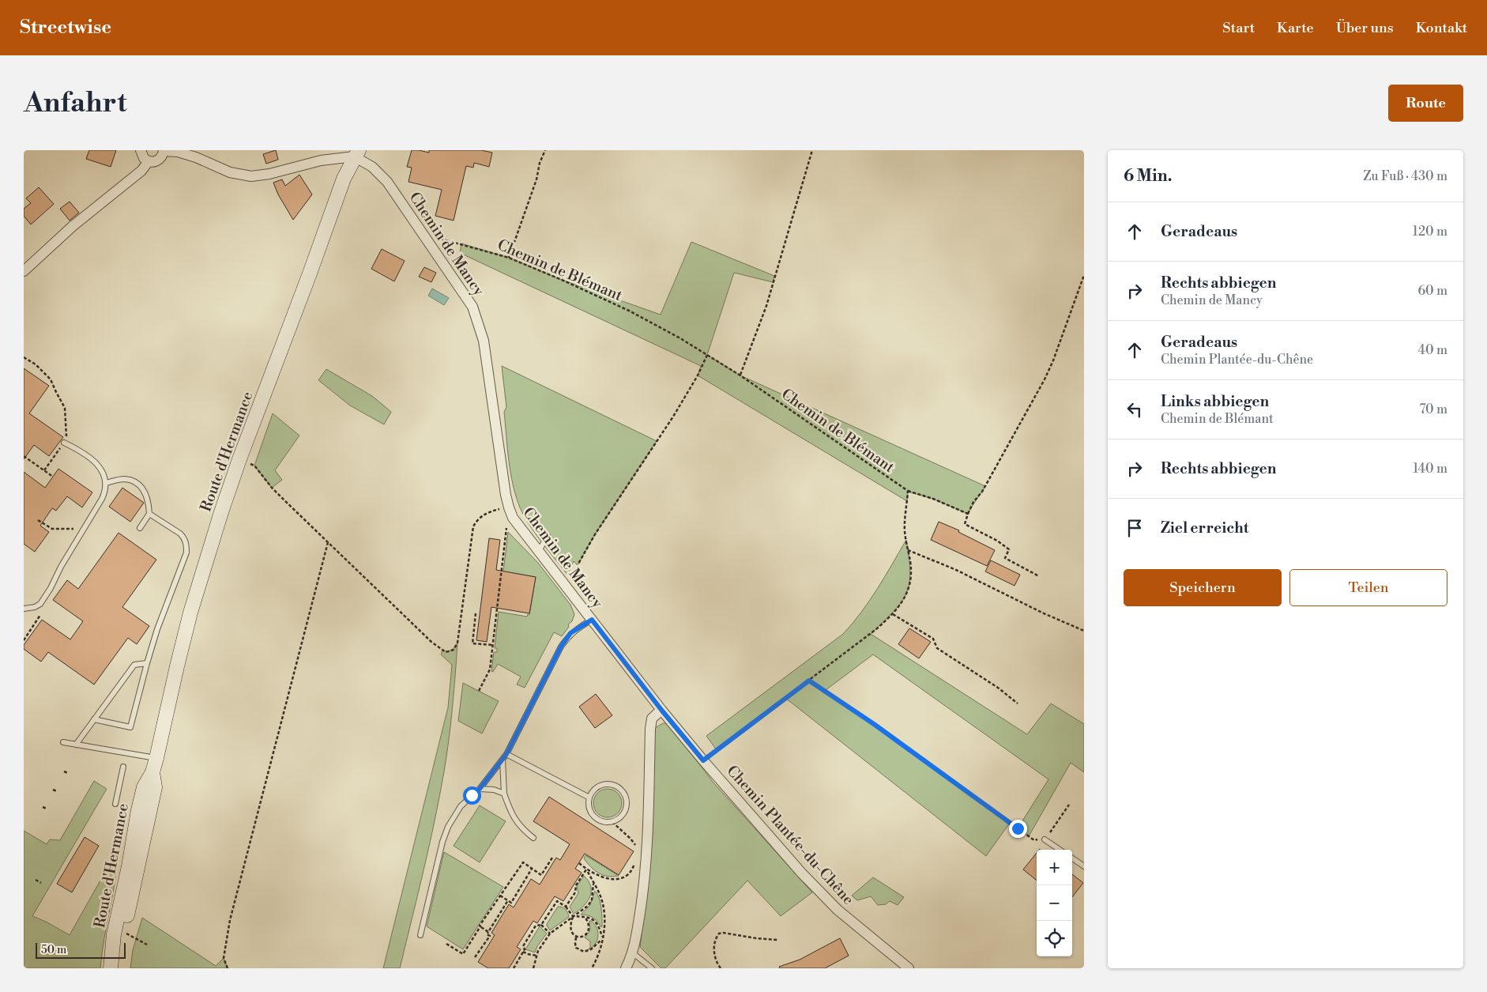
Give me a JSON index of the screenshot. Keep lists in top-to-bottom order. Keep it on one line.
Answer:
{"streets":{"main road":["Route d'Hermance"],"street":["Chemin de Mancy","Chemin Plantée-du-Chêne"],"path":["Chemin de Blémant"]},"crossings":[["Chemin de Mancy","Chemin de Blémant"],["Chemin de Mancy","Route d'Hermance"],["Chemin de Mancy","Chemin Plantée-du-Chêne"]],"scale_bar":"50 m","page":{"header":"Streetwise","nav":["Start","Karte","Über uns","Kontakt"],"buttons":["Route",["Speichern","Teilen"]],"title":"Anfahrt","heading":["6 Min.","Zu Fuß · 430 m"],"list":[["Geradeaus","120 m"],["Rechts abbiegen","Chemin de Mancy","60 m"],["Geradeaus","Chemin Plantée-du-Chêne","40 m"],["Links abbiegen","Chemin de Blémant","70 m"],["Rechts abbiegen","140 m"],"Ziel erreicht"],"map_buttons":["+","−"],"scale":"50 m"}}
